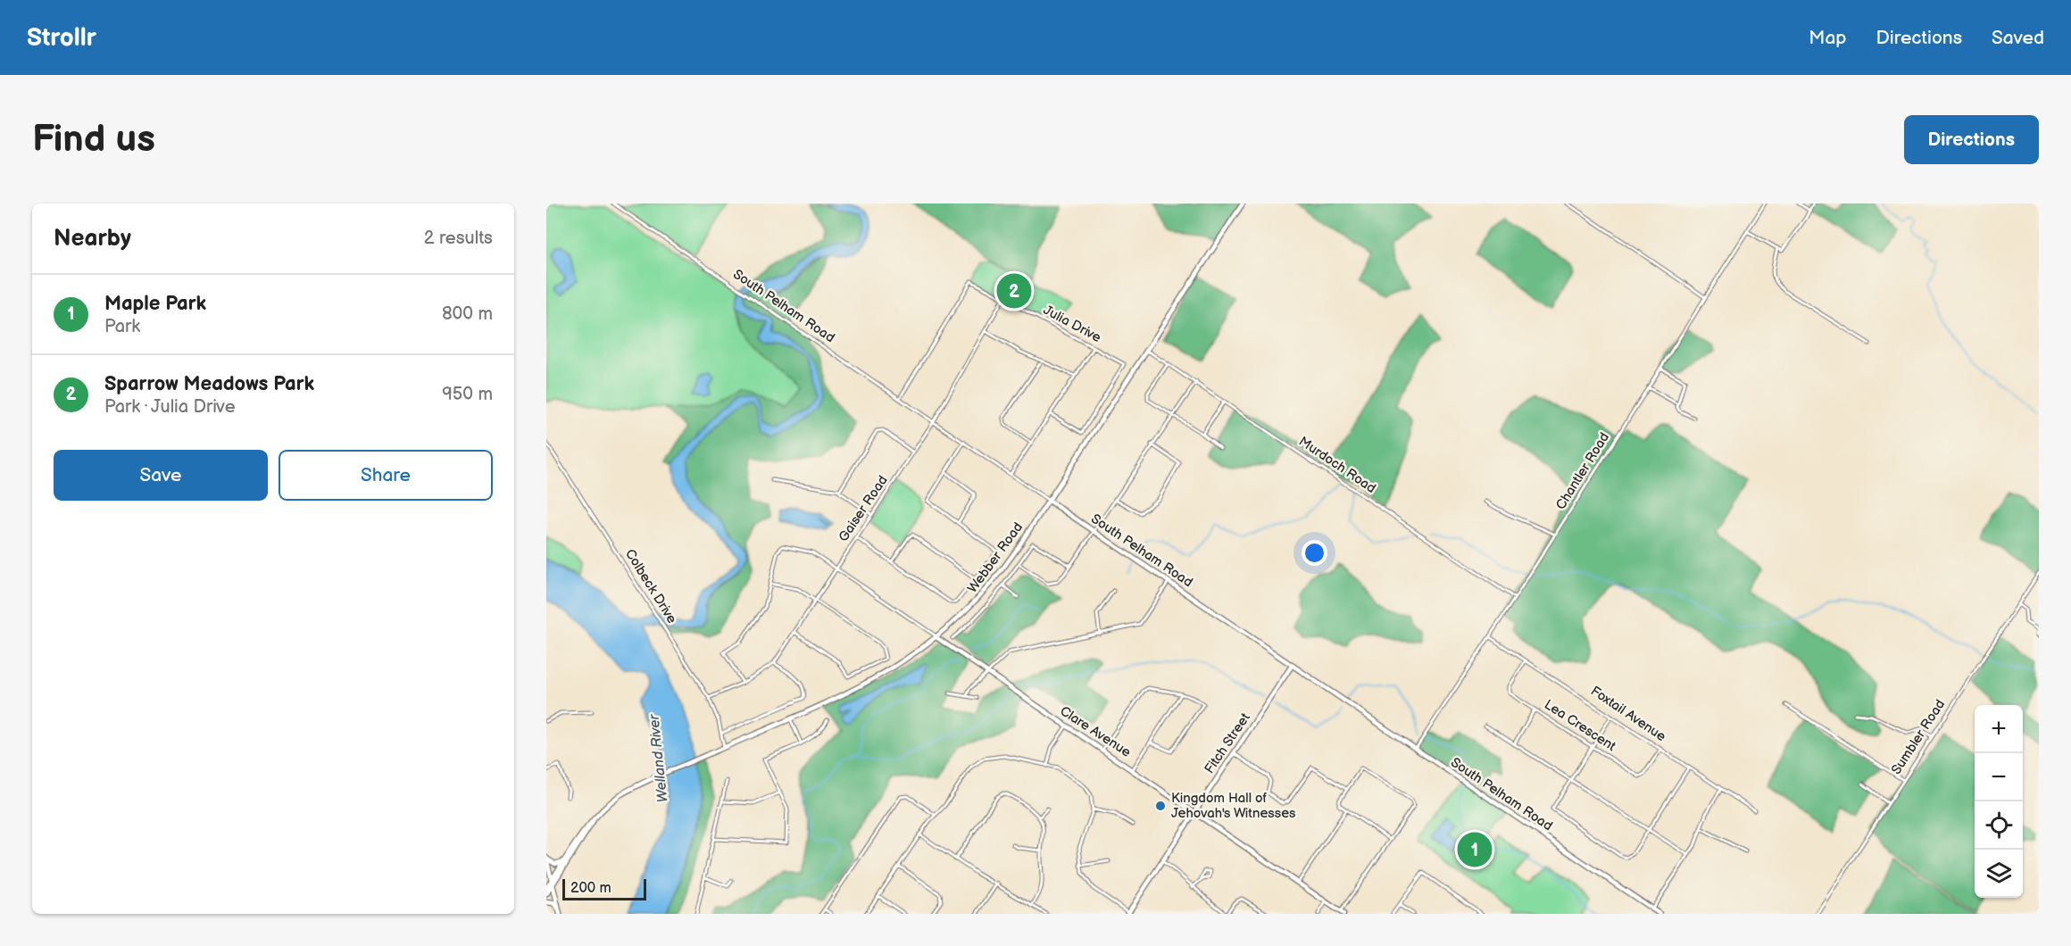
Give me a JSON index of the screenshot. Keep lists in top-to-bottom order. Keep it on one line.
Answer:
{"streets":{"main road":["South Pelham Road","Webber Road","Clare Avenue","Fitch Street"],"street":["Julia Drive","Murdoch Road","Chantler Road","Gaiser Road","Colbeck Drive","Foxtail Avenue","Lea Crescent","Sumbler Road"]},"crossings":[["South Pelham Road","Julia Drive"],["South Pelham Road","Chantler Road"],["South Pelham Road","Gaiser Road"],["South Pelham Road","Webber Road"],["South Pelham Road","Fitch Street"],["Julia Drive","Gaiser Road"],["Murdoch Road","Chantler Road"],["Murdoch Road","Webber Road"],["Chantler Road","Foxtail Avenue"],["Gaiser Road","Colbeck Drive"],["Gaiser Road","Clare Avenue"],["Webber Road","Colbeck Drive"],["Webber Road","Clare Avenue"],["Foxtail Avenue","Lea Crescent"],["Clare Avenue","Fitch Street"]],"water":["Welland River"],"places":["Kingdom Hall of Jehovah's Witnesses"],"scale_bar":"200 m","page":{"header":"Strollr","nav":["Map","Directions","Saved"],"buttons":["Directions",["Save","Share"]],"title":"Find us","heading":["Nearby","2 results"],"pins":["2","1"],"list":[{"mark":"1","name":"Maple Park","note":"Park","value":"800 m"},{"mark":"2","name":"Sparrow Meadows Park","note":"Park · Julia Drive","value":"950 m"}],"map_buttons":["+","−"],"scale":"200 m"}}
